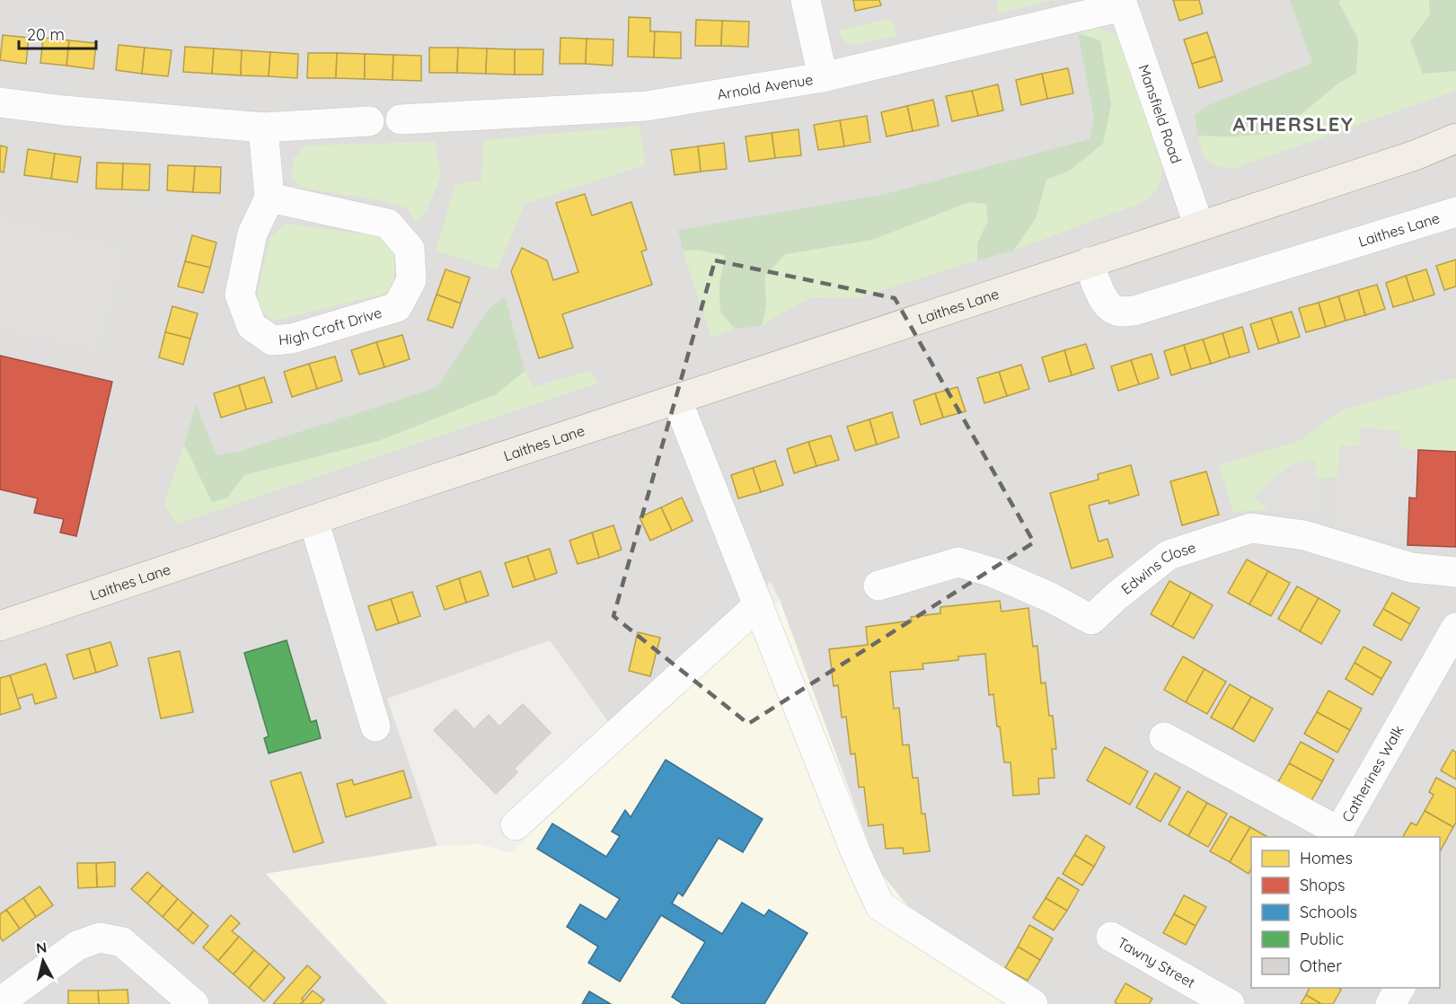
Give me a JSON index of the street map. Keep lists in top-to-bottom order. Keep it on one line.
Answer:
{"streets":{"main road":["Laithes Lane"],"street":["Arnold Avenue","Mansfield Road","High Croft Drive","Edwins Close","Catherines Walk","Tawny Street"]},"crossings":[["Arnold Avenue","Mansfield Road"],["Mansfield Road","Laithes Lane"]],"districts":["ATHERSLEY"],"legend":["Homes","Shops","Schools","Public","Other"],"scale_bar":"20 m","north":"top"}
